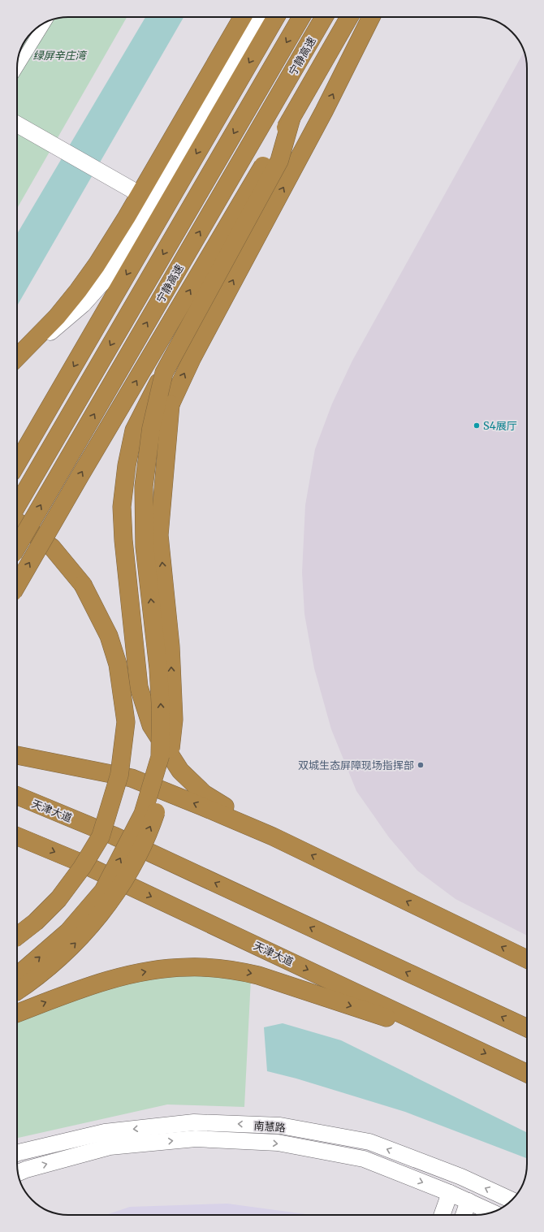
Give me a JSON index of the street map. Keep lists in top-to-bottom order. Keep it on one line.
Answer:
{"streets":{"highway":["宁静高速","天津大道"],"main road":["南慧路"]},"parks":["绿屏辛庄湾"],"places":["S4展厅","双城生态屏障现场指挥部"]}
